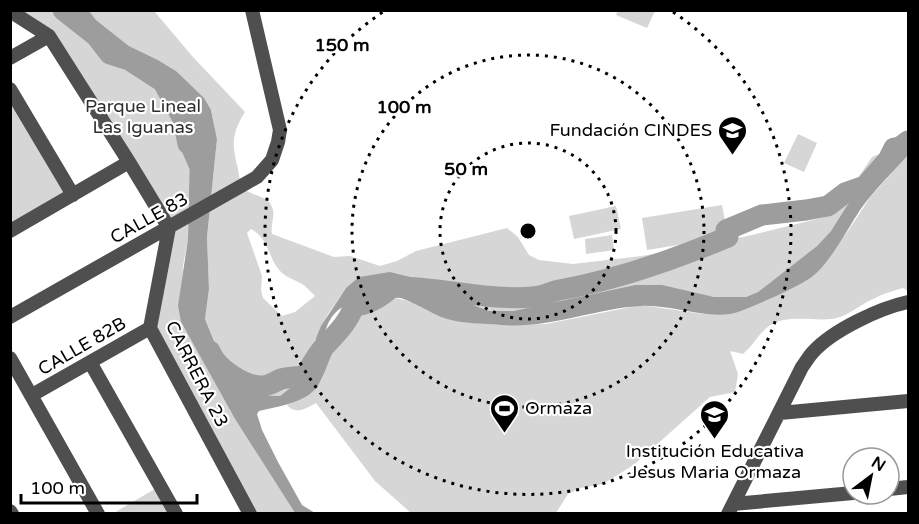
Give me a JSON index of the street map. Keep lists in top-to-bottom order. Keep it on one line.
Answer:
{"streets":{"street":["CALLE 83","CALLE 82B","CARRERA 23"]},"crossings":[["CALLE 83","CARRERA 23"],["CALLE 82B","CARRERA 23"]],"parks":["Parque Lineal Las Iguanas"],"places":{"school or university":["Fundación CINDES","Institución Educativa Jesus Maria Ormaza"],"sports":["Ormaza"]},"scale_bar":"100 m","north":"top right","rings":["150 m","100 m","50 m"]}
